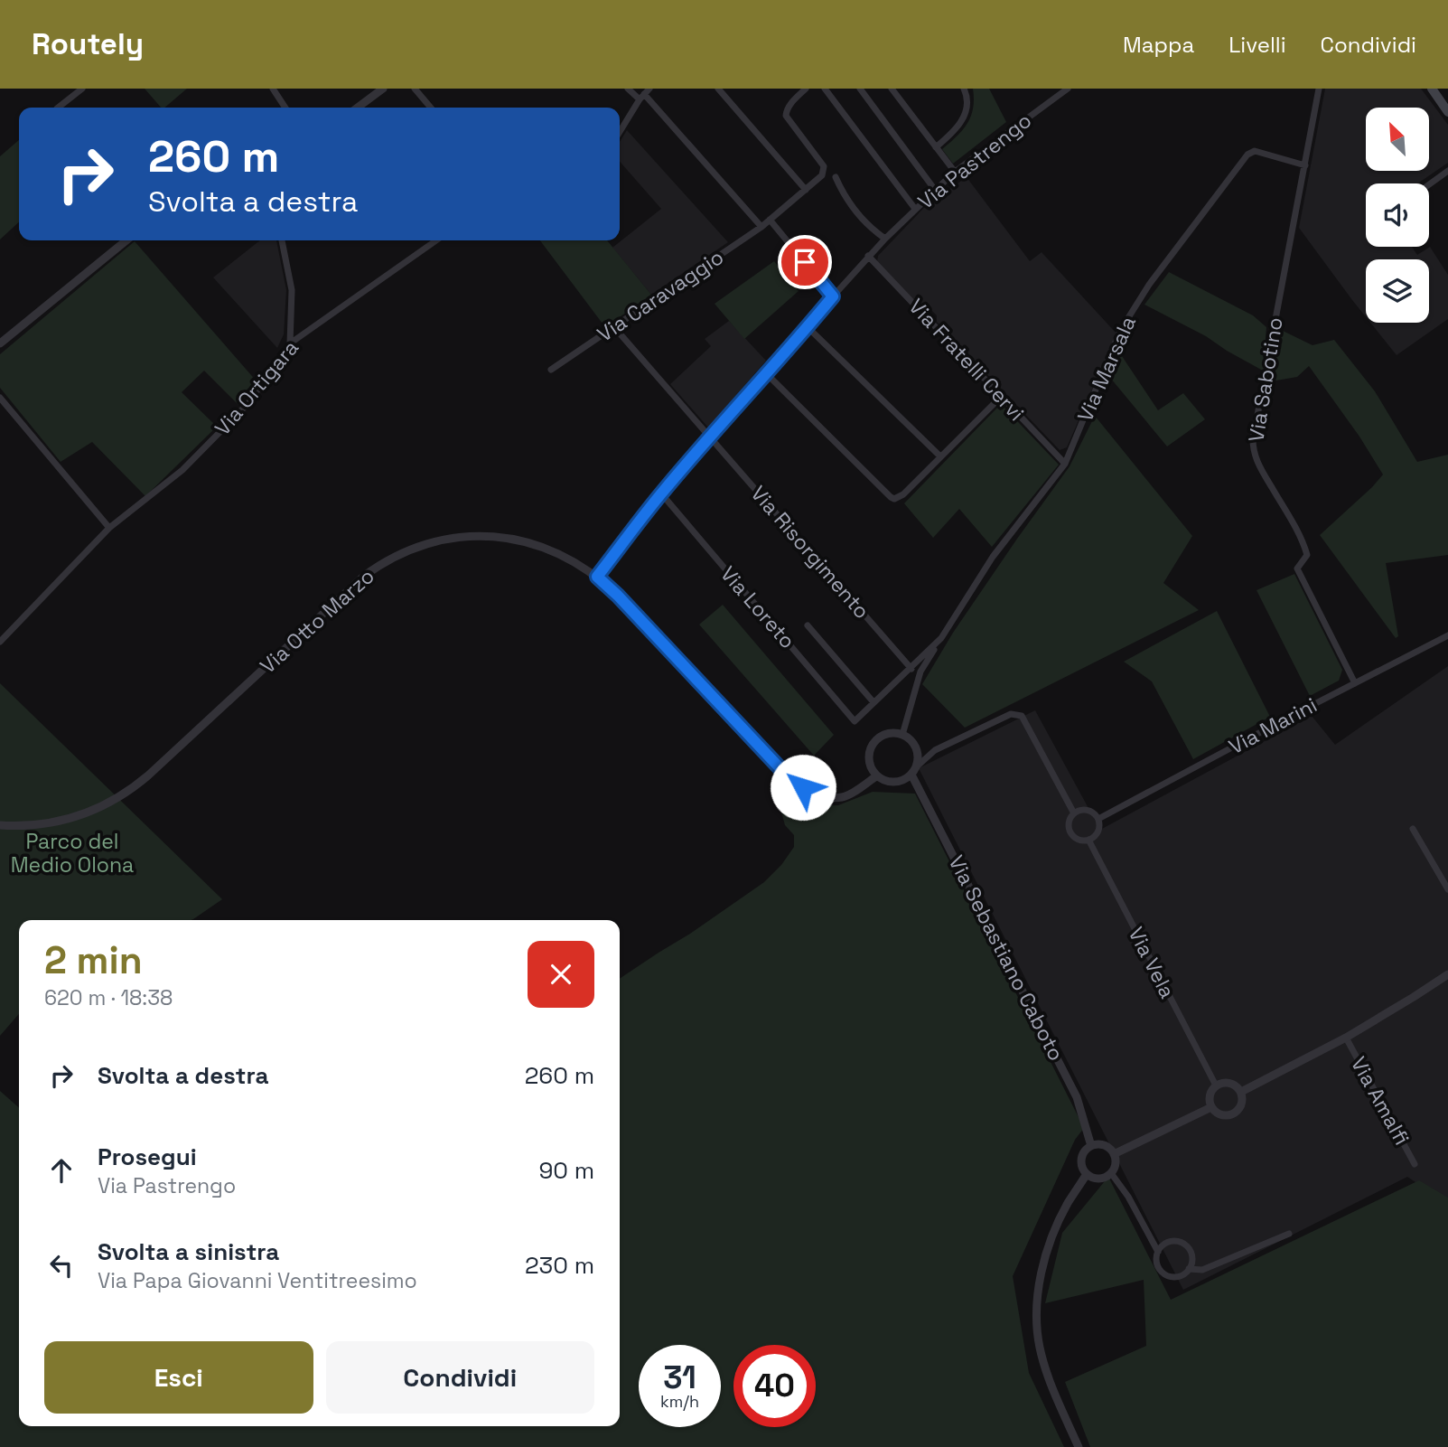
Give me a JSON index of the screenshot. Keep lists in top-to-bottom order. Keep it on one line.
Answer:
{"streets":{"street":["Via Pastrengo","Via Caravaggio","Via Fratelli Cervi","Via Marsala","Via Sabotino","Via Ortigara","Via Risorgimento","Via Loreto","Via Otto Marzo","Via Marini","Via Sebastiano Caboto","Via Vela","Via Amalfi"]},"crossings":[["Via Pastrengo","Via Fratelli Cervi"],["Via Pastrengo","Via Risorgimento"],["Via Pastrengo","Via Loreto"],["Via Pastrengo","Via Otto Marzo"],["Via Caravaggio","Via Risorgimento"],["Via Fratelli Cervi","Via Marsala"],["Via Marsala","Via Sabotino"],["Via Marsala","Via Risorgimento"],["Via Marsala","Via Loreto"],["Via Marsala","Via Otto Marzo"],["Via Marsala","Via Sebastiano Caboto"],["Via Marsala","Via Vela"],["Via Sabotino","Via Marini"],["Via Otto Marzo","Via Sebastiano Caboto"],["Via Otto Marzo","Via Vela"],["Via Marini","Via Vela"],["Via Sebastiano Caboto","Via Vela"]],"parks":["Parco del Medio Olona"],"north":"top left","page":{"header":"Routely","nav":["Mappa","Livelli","Condividi"],"turn":["260 m","Svolta a destra"],"heading":["2 min","620 m · 18:38"],"list":[{"name":"Svolta a destra","value":"260 m"},{"name":"Prosegui","note":"Via Pastrengo","value":"90 m"},{"name":"Svolta a sinistra","note":"Via Papa Giovanni Ventitreesimo","value":"230 m"}],"buttons":["Esci","Condividi"],"speed":"31 km/h","limit":"40"}}
